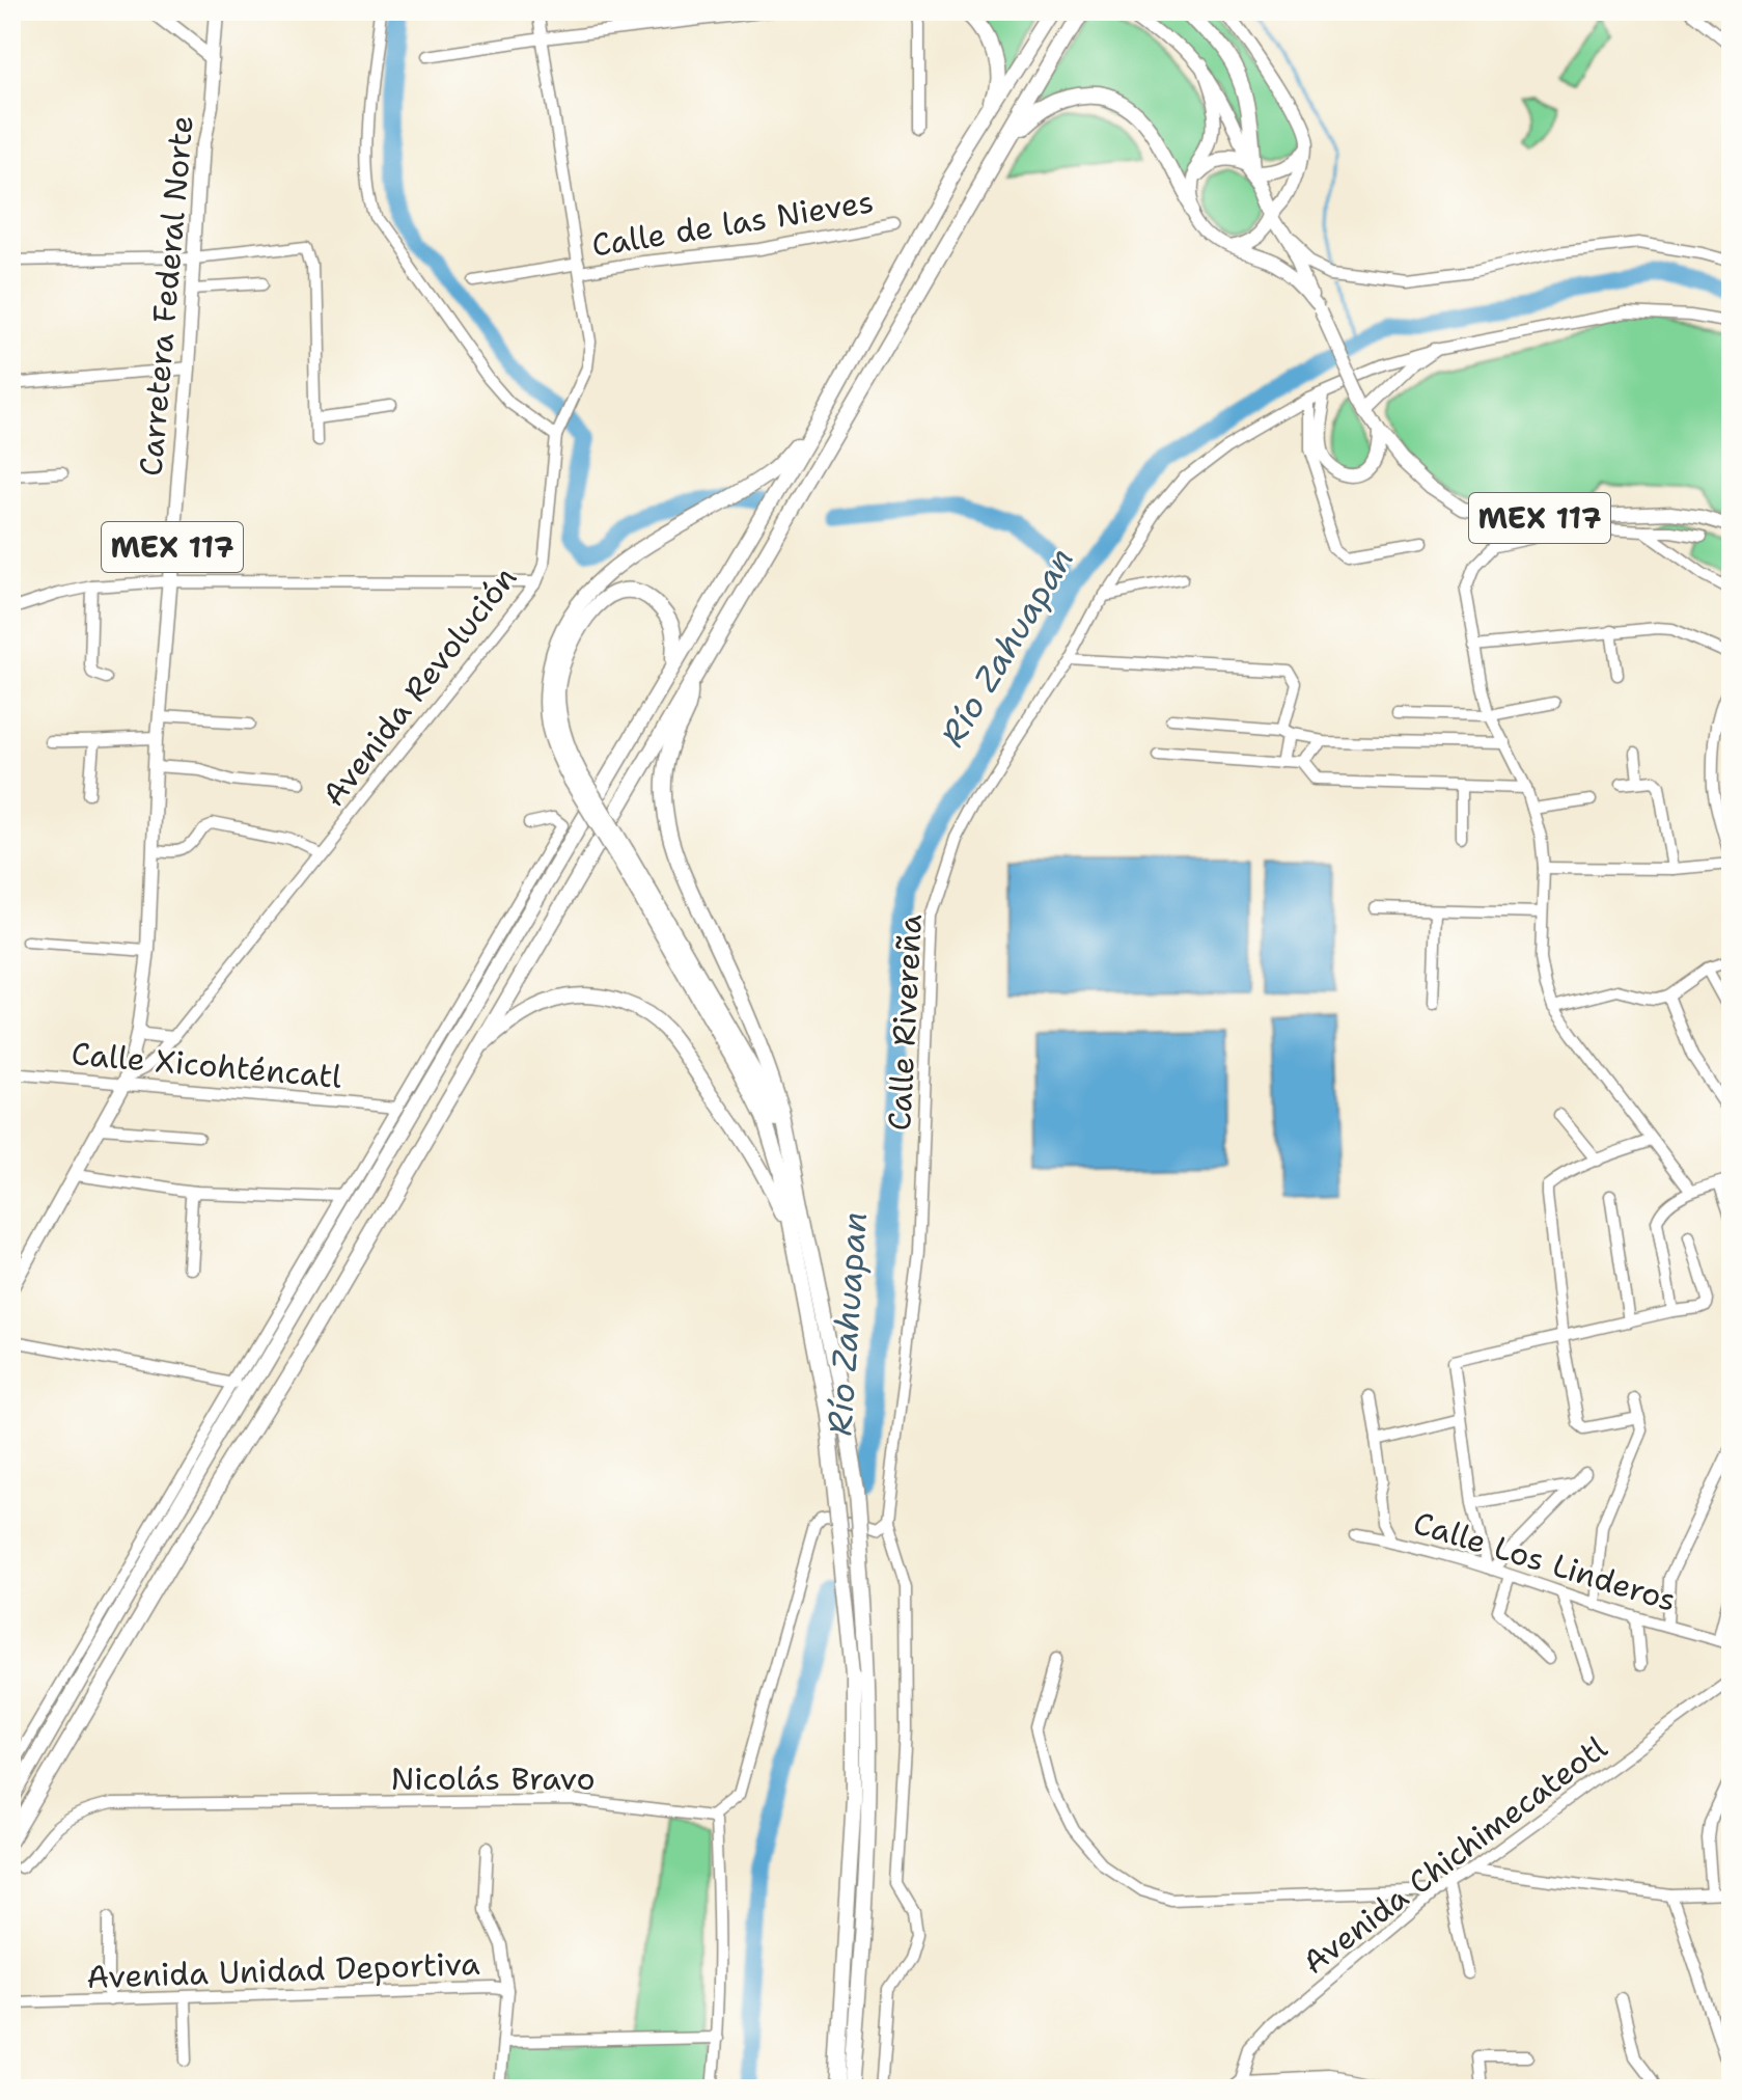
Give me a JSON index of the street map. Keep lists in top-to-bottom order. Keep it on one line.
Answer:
{"streets":{"main road":["Carretera Federal Norte","MEX 117"],"street":["Calle de las Nieves","Avenida Revolución","Calle Rivereña","Calle Xicohténcatl","Calle Los Linderos","Nicolás Bravo","Avenida Chichimecateotl","Avenida Unidad Deportiva"]},"crossings":[["Calle de las Nieves","Avenida Revolución"],["Carretera Federal Norte","MEX 117"],["Carretera Federal Norte","Avenida Revolución"],["Carretera Federal Norte","Calle Xicohténcatl"],["MEX 117","Avenida Revolución"],["MEX 117","Calle Xicohténcatl"],["Avenida Revolución","Calle Xicohténcatl"]],"water":["Río Zahuapan"]}
